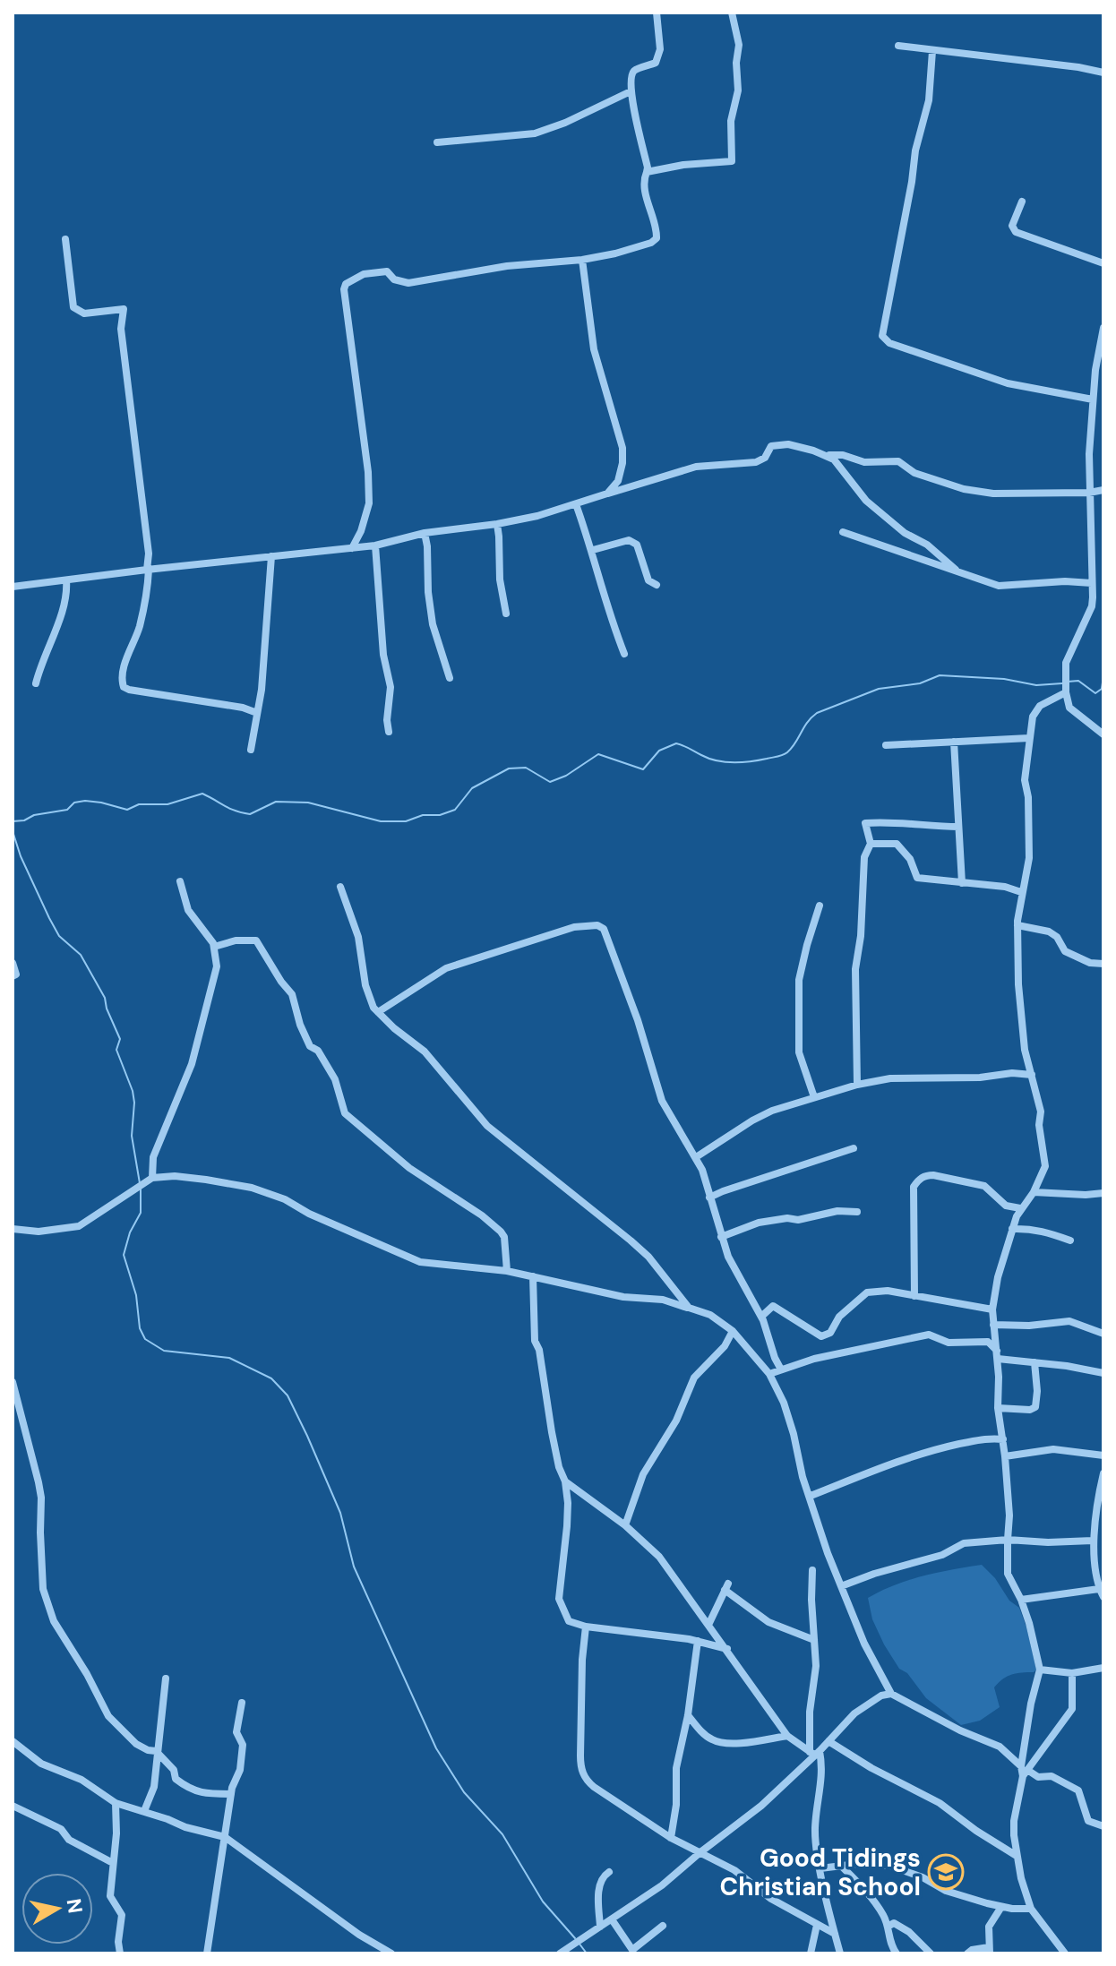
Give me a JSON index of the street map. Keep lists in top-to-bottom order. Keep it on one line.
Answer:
{"places":{"school or university":["Good Tidings Christian School"]},"north":"right"}
